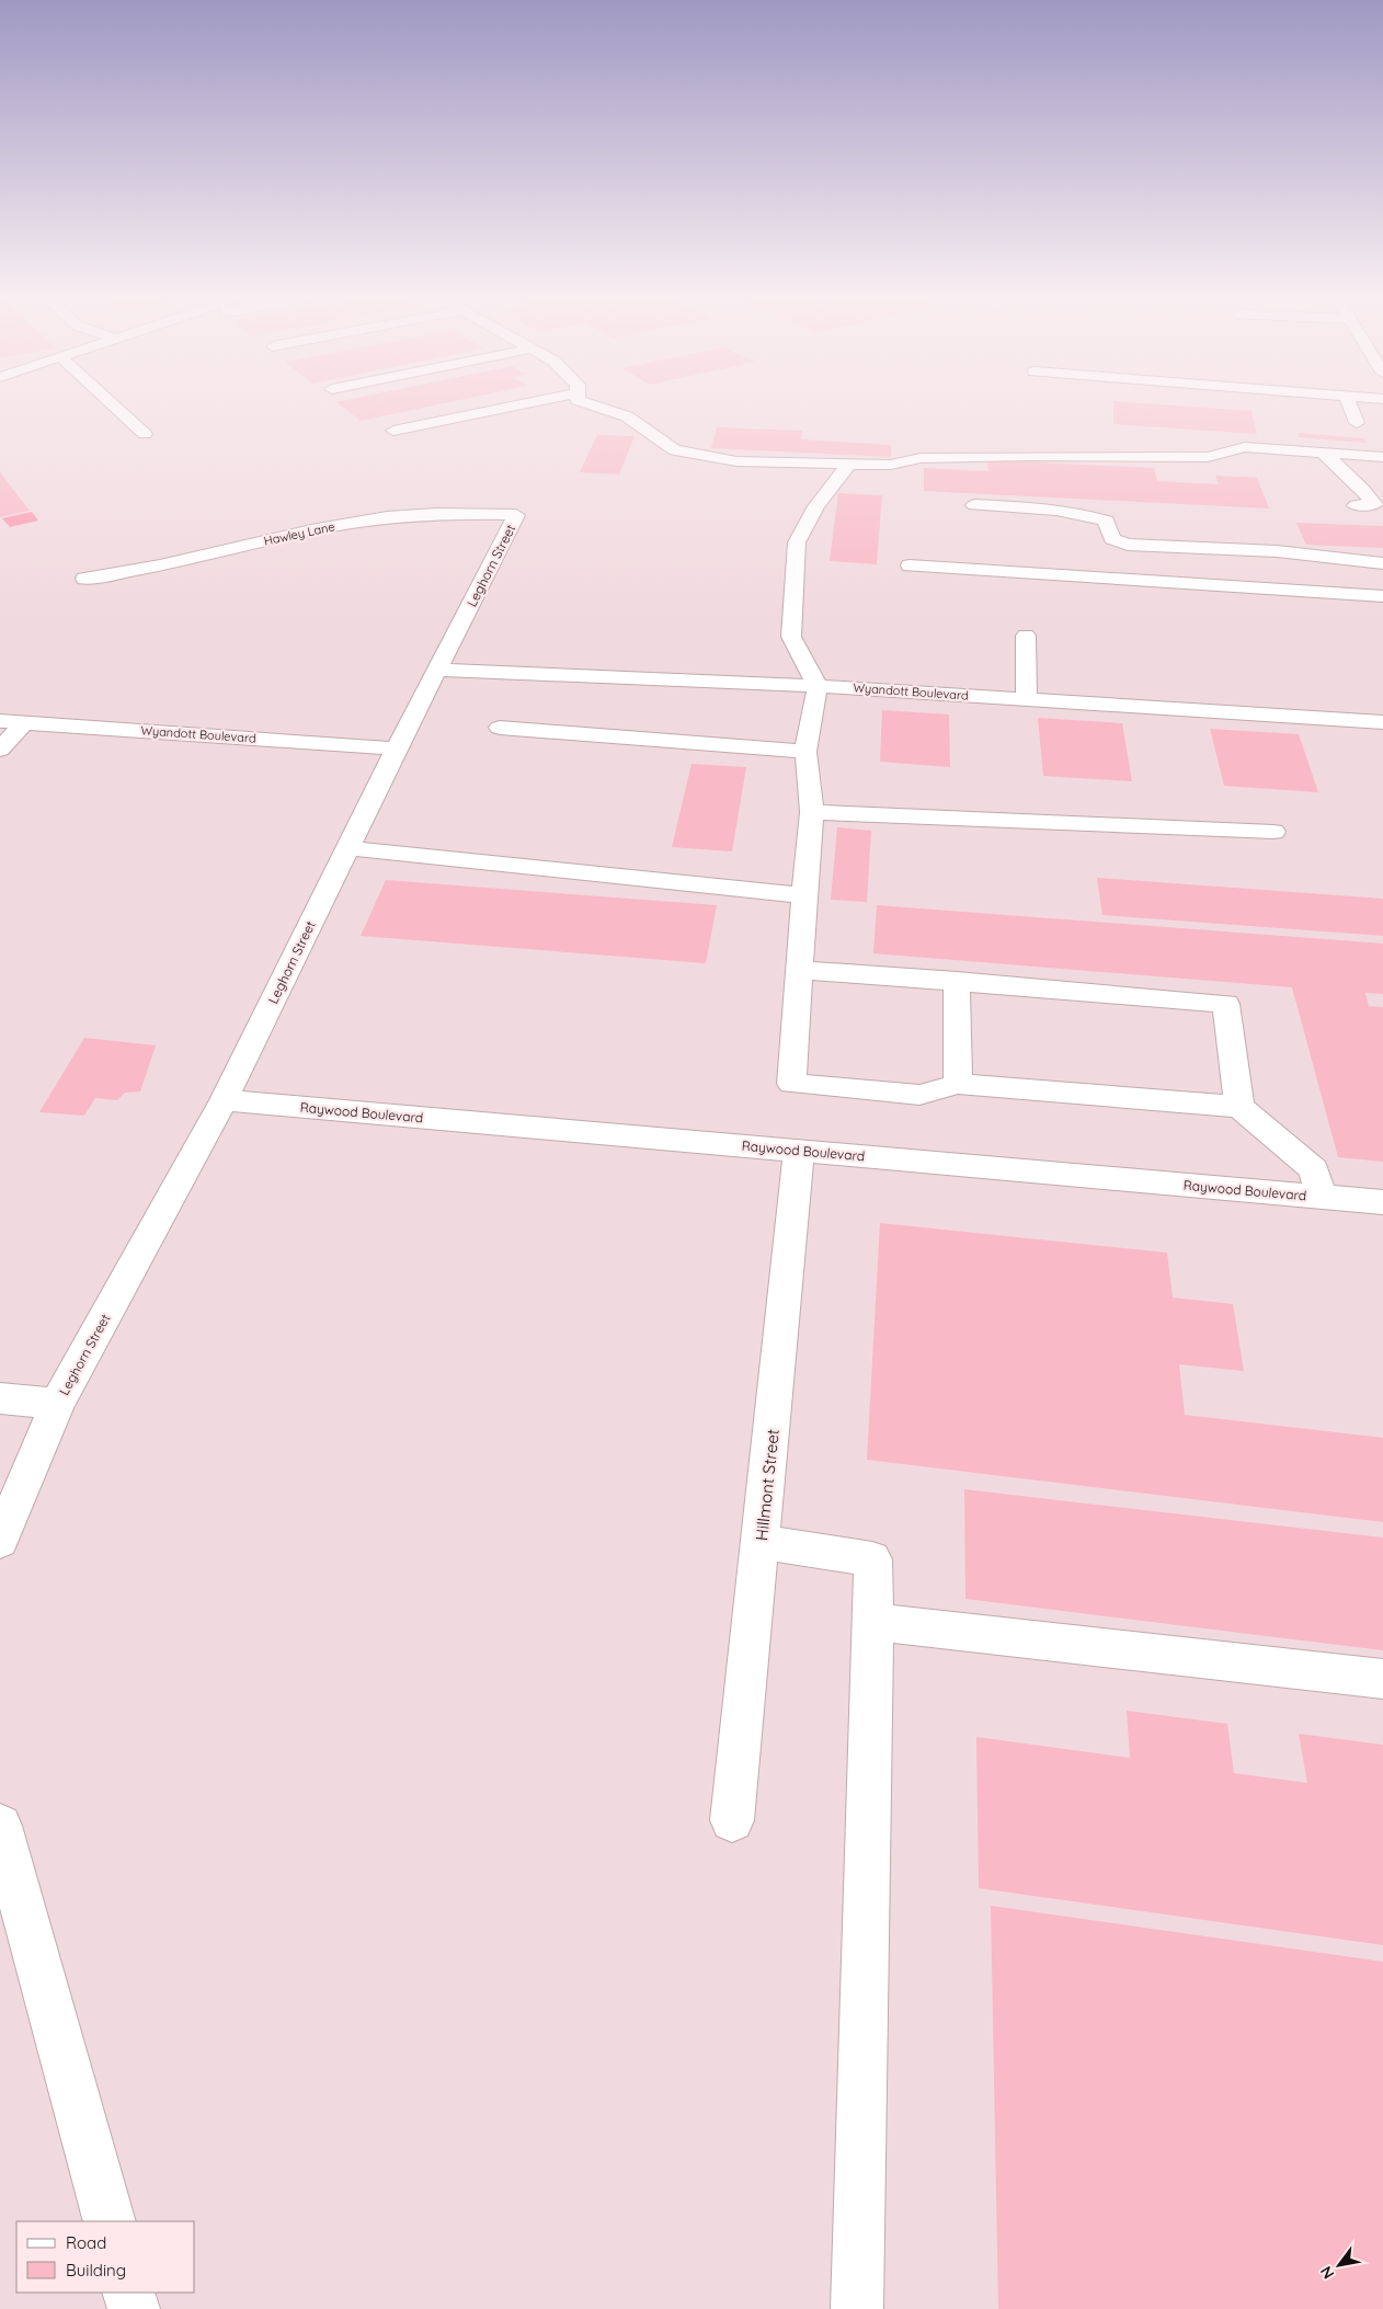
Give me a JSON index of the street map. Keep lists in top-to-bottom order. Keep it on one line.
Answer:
{"streets":{"street":["Hawley Lane","Leghorn Street","Wyandott Boulevard","Raywood Boulevard","Hillmont Street"]},"crossings":[["Hawley Lane","Leghorn Street"],["Leghorn Street","Wyandott Boulevard"],["Leghorn Street","Raywood Boulevard"],["Raywood Boulevard","Hillmont Street"]],"legend":["Road","Building"],"north":"bottom left"}
